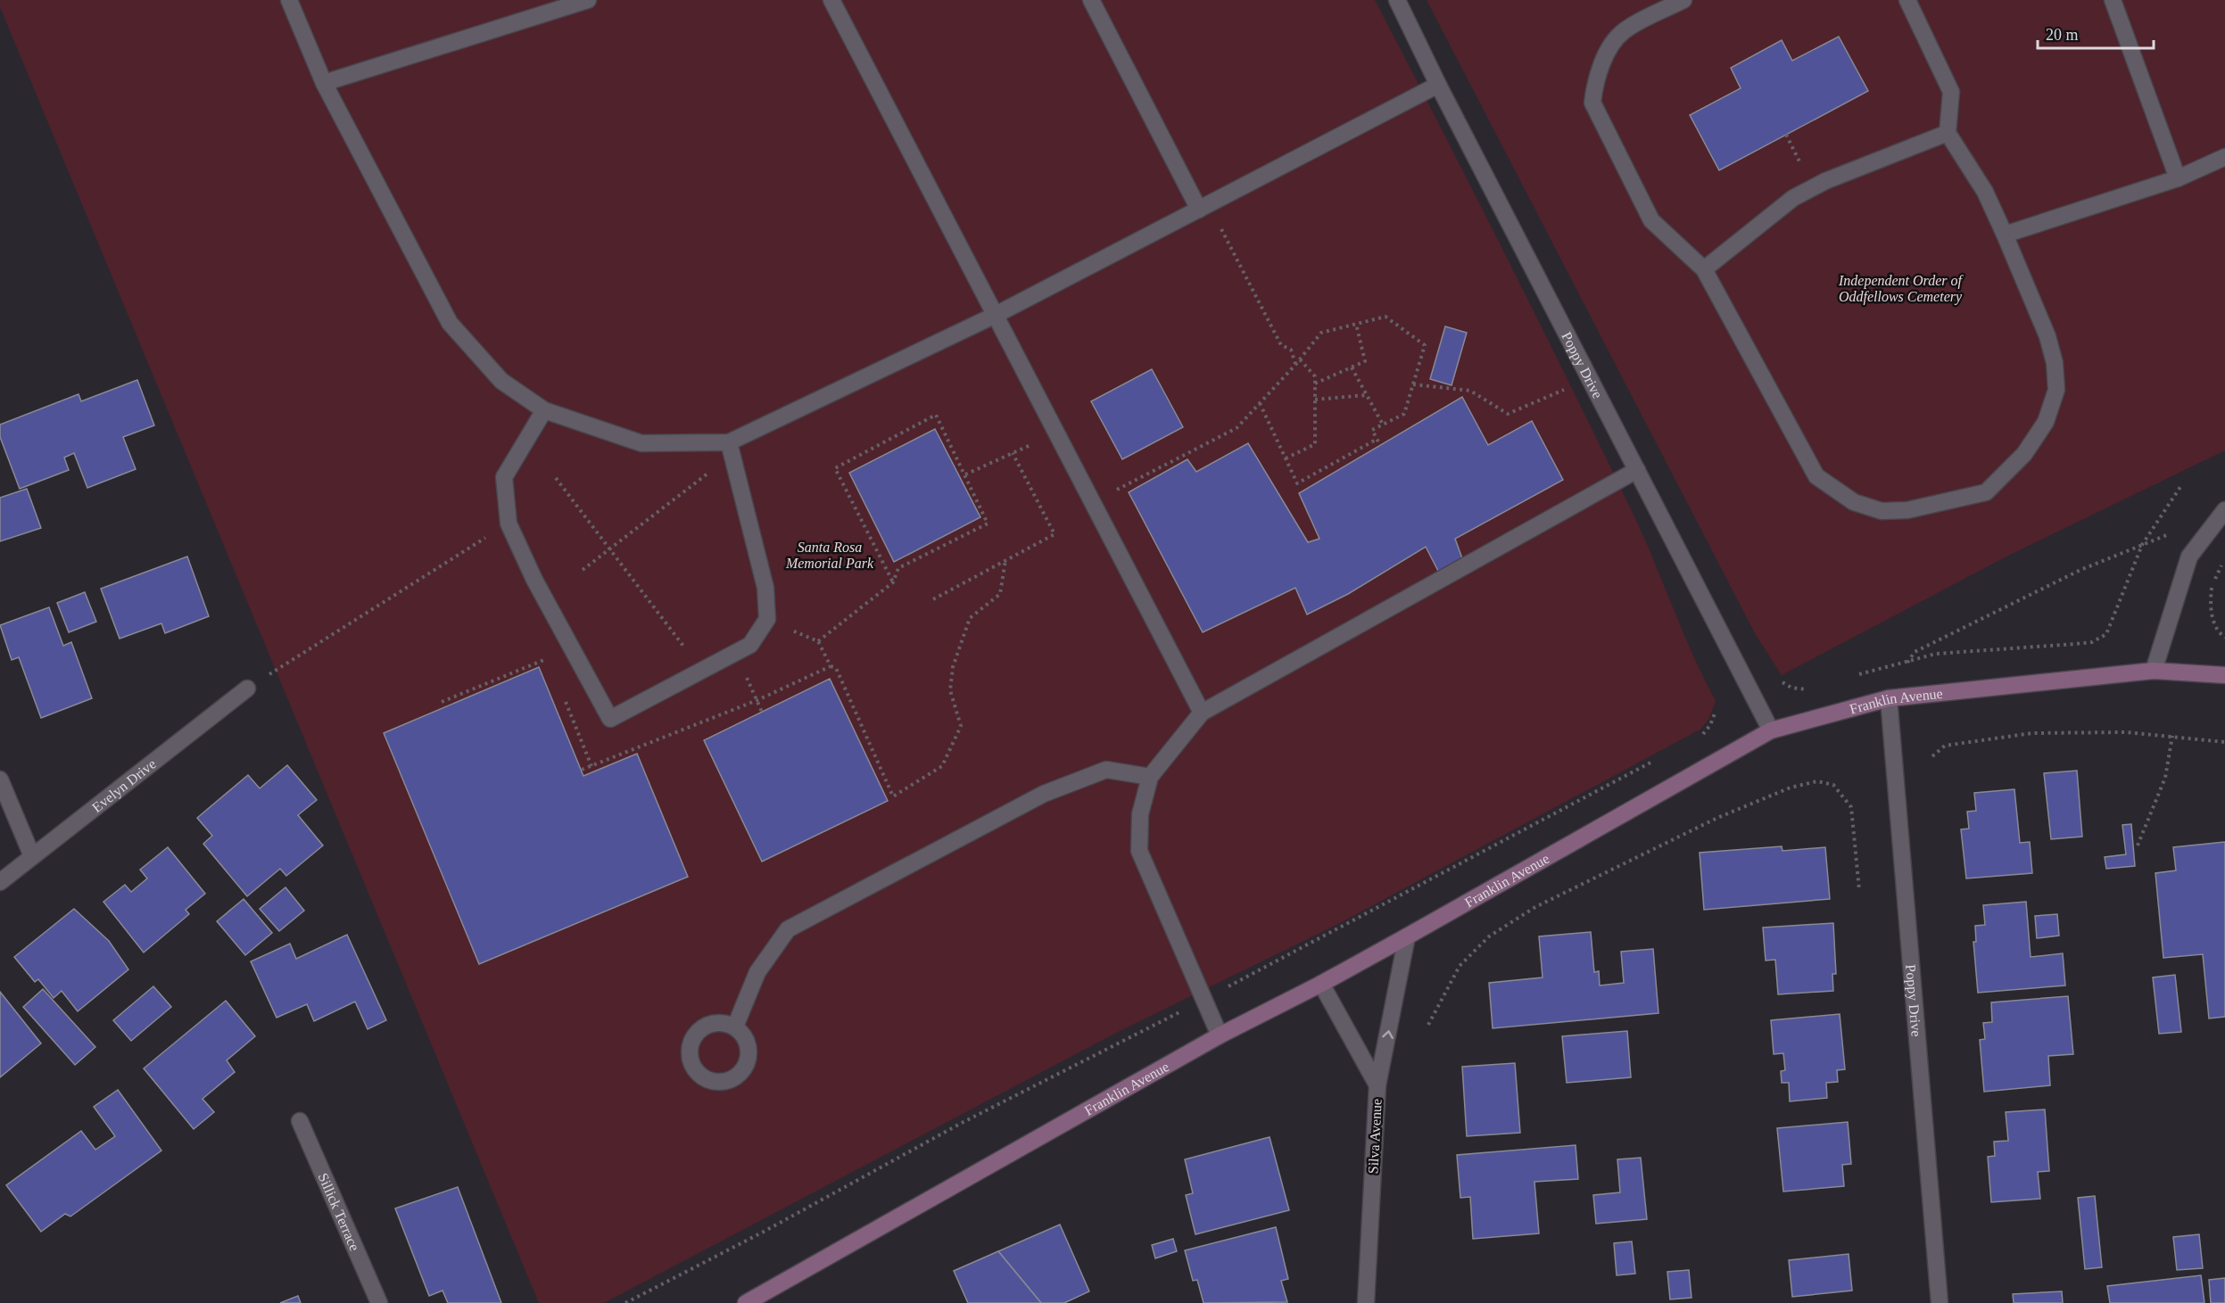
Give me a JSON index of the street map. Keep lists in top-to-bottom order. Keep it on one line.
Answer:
{"streets":{"main road":["Franklin Avenue"],"street":["Poppy Drive","Evelyn Drive","Silva Avenue","Sillick Terrace"]},"crossings":[["Poppy Drive","Franklin Avenue"],["Franklin Avenue","Silva Avenue"]],"parks":["Independent Order of Oddfellows Cemetery","Santa Rosa Memorial Park"],"scale_bar":"20 m"}
